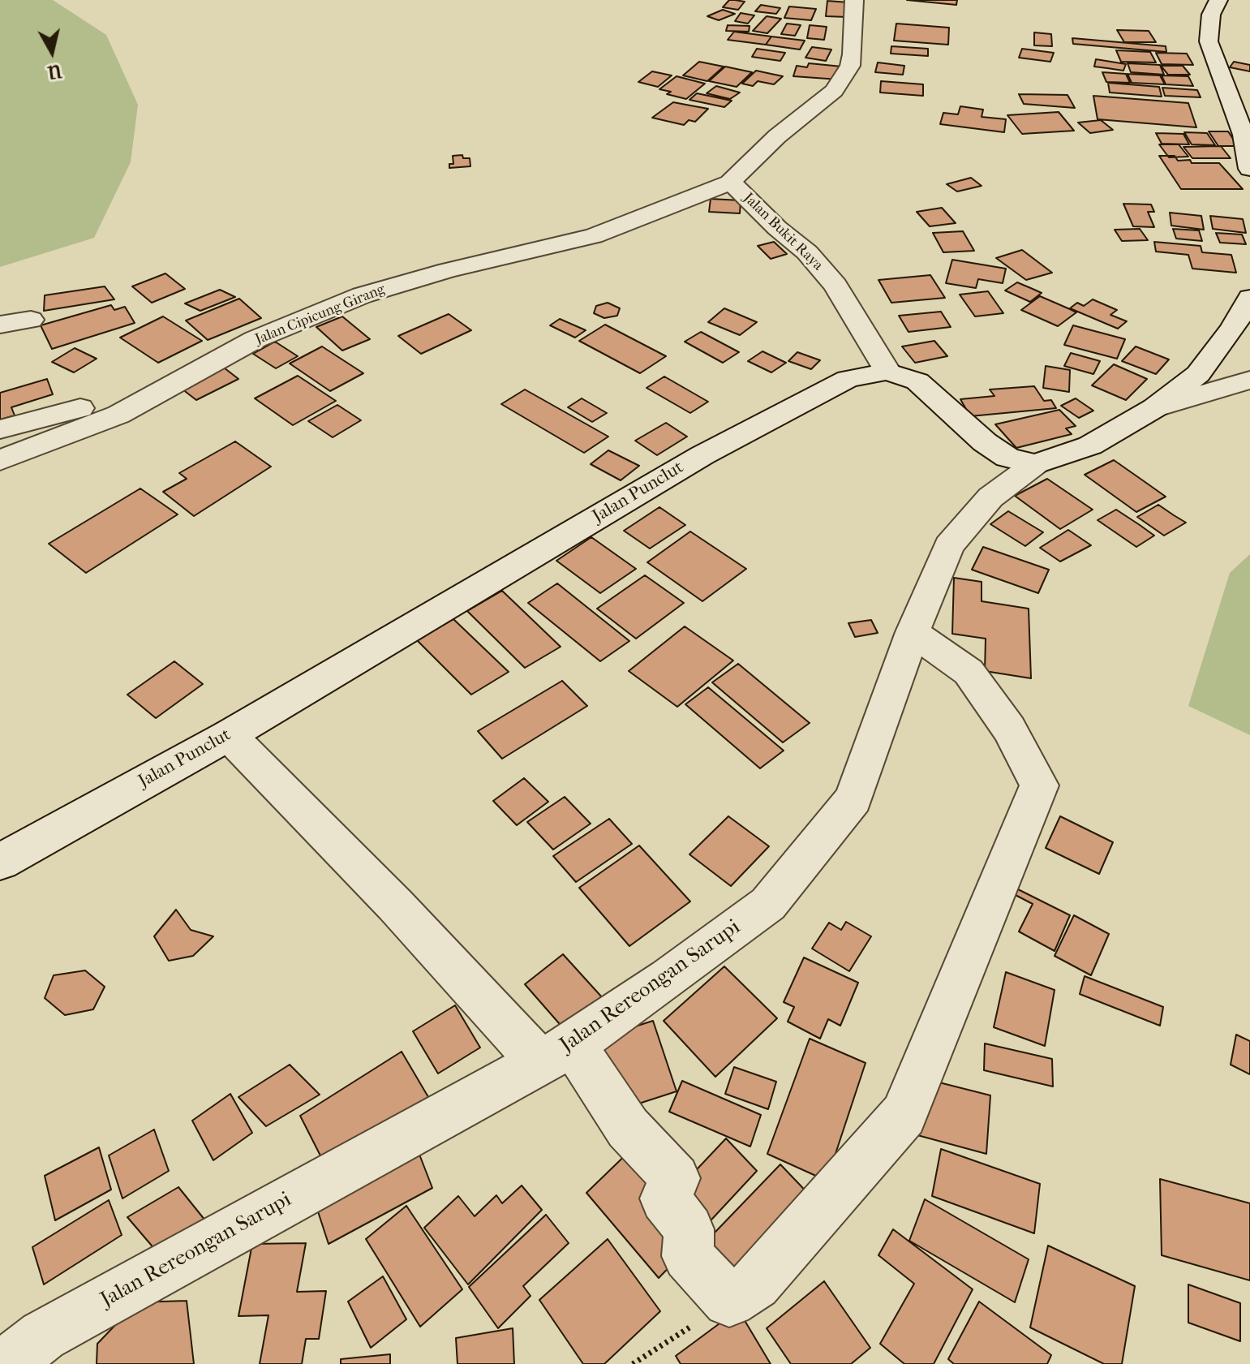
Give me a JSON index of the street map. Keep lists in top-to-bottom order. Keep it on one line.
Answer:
{"streets":{"street":["Jalan Bukit Raya","Jalan Cipicung Girang","Jalan Punclut","Jalan Rereongan Sarupi"]},"crossings":[["Jalan Bukit Raya","Jalan Cipicung Girang"],["Jalan Bukit Raya","Jalan Punclut"],["Jalan Punclut","Jalan Rereongan Sarupi"]],"north":"bottom"}
